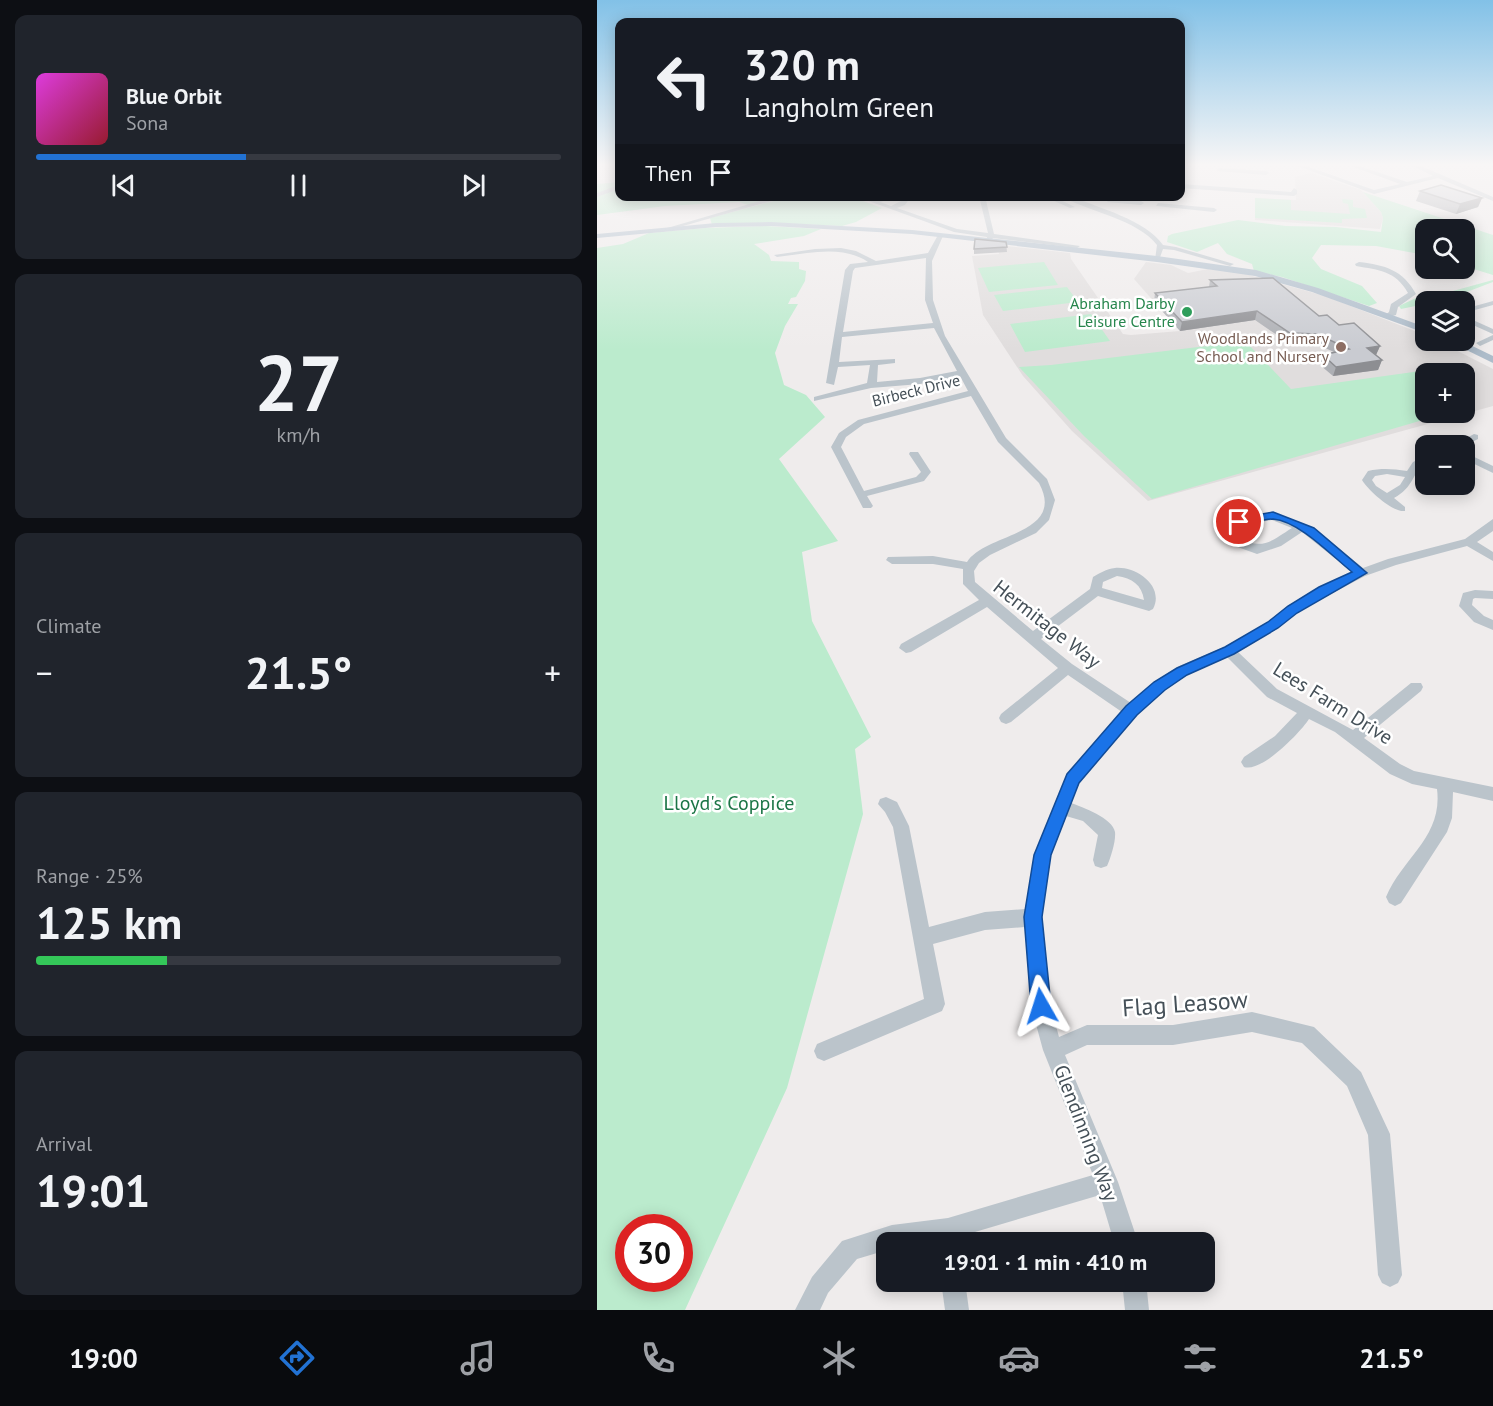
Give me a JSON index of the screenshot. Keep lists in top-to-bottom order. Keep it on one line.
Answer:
{"streets":{"street":["Birbeck Drive","Hermitage Way","Lees Farm Drive","Flag Leasow","Glendinning Way"]},"crossings":[["Birbeck Drive","Hermitage Way"],["Hermitage Way","Glendinning Way"],["Lees Farm Drive","Glendinning Way"],["Flag Leasow","Glendinning Way"]],"parks":["Lloyd's Coppice"],"places":["Abraham Darby Leisure Centre","Woodlands Primary School and Nursery"],"page":{"turn":["320 m","Langholm Green"],"song":["Blue Orbit","Sona"],"then":"Then","map_buttons":["+","−"],"tile":[["27","km/h"],"Climate",["Range · 25%","125 km"],["Arrival","19:01"]],"heat":["−","21.5°","+"],"limit":"30","trip":"19:01 · 1 min · 410 m","tabs":["19:00","21.5°"]}}
